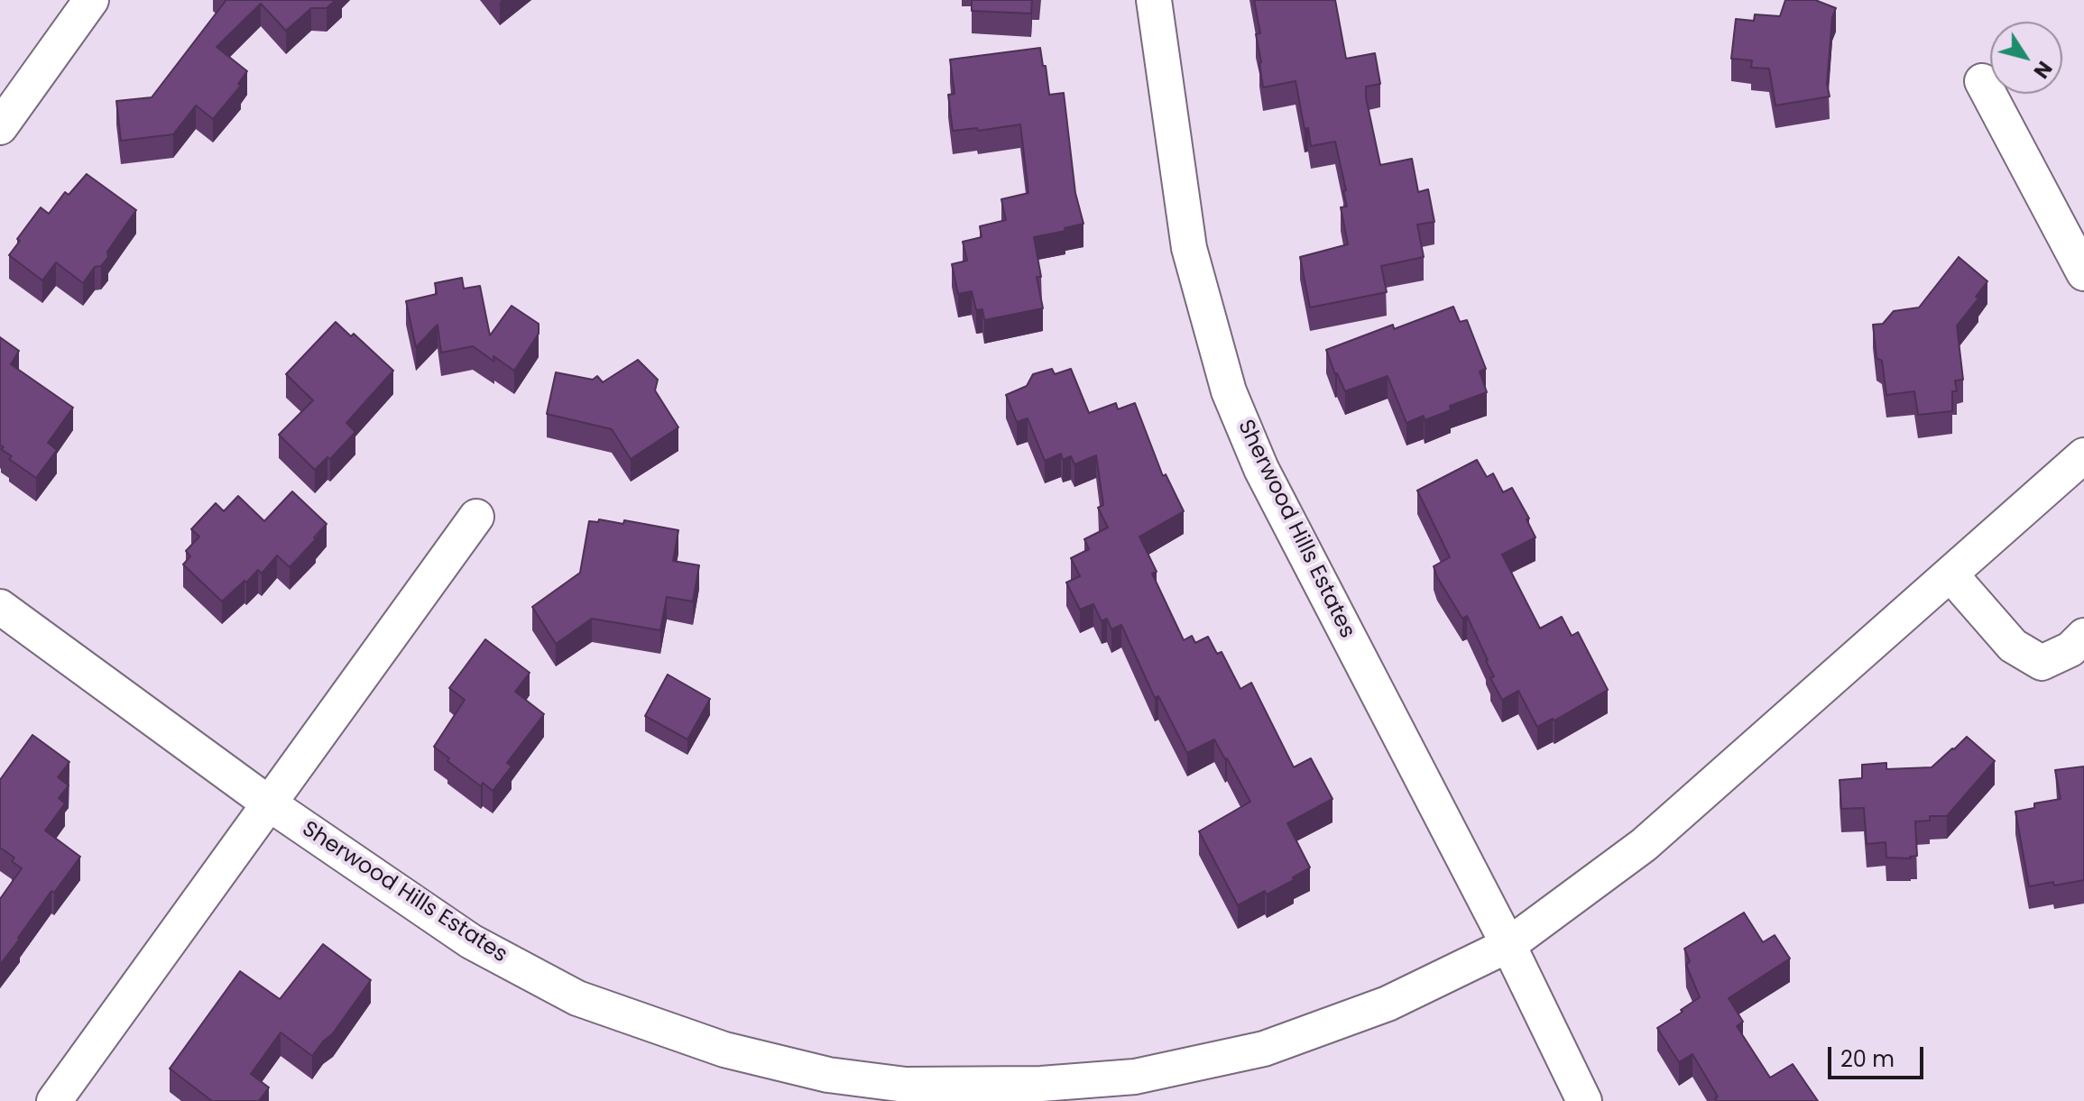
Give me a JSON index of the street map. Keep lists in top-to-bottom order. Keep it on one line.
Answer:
{"streets":{"street":["Sherwood Hills Estates"]},"scale_bar":"20 m","north":"bottom right"}
